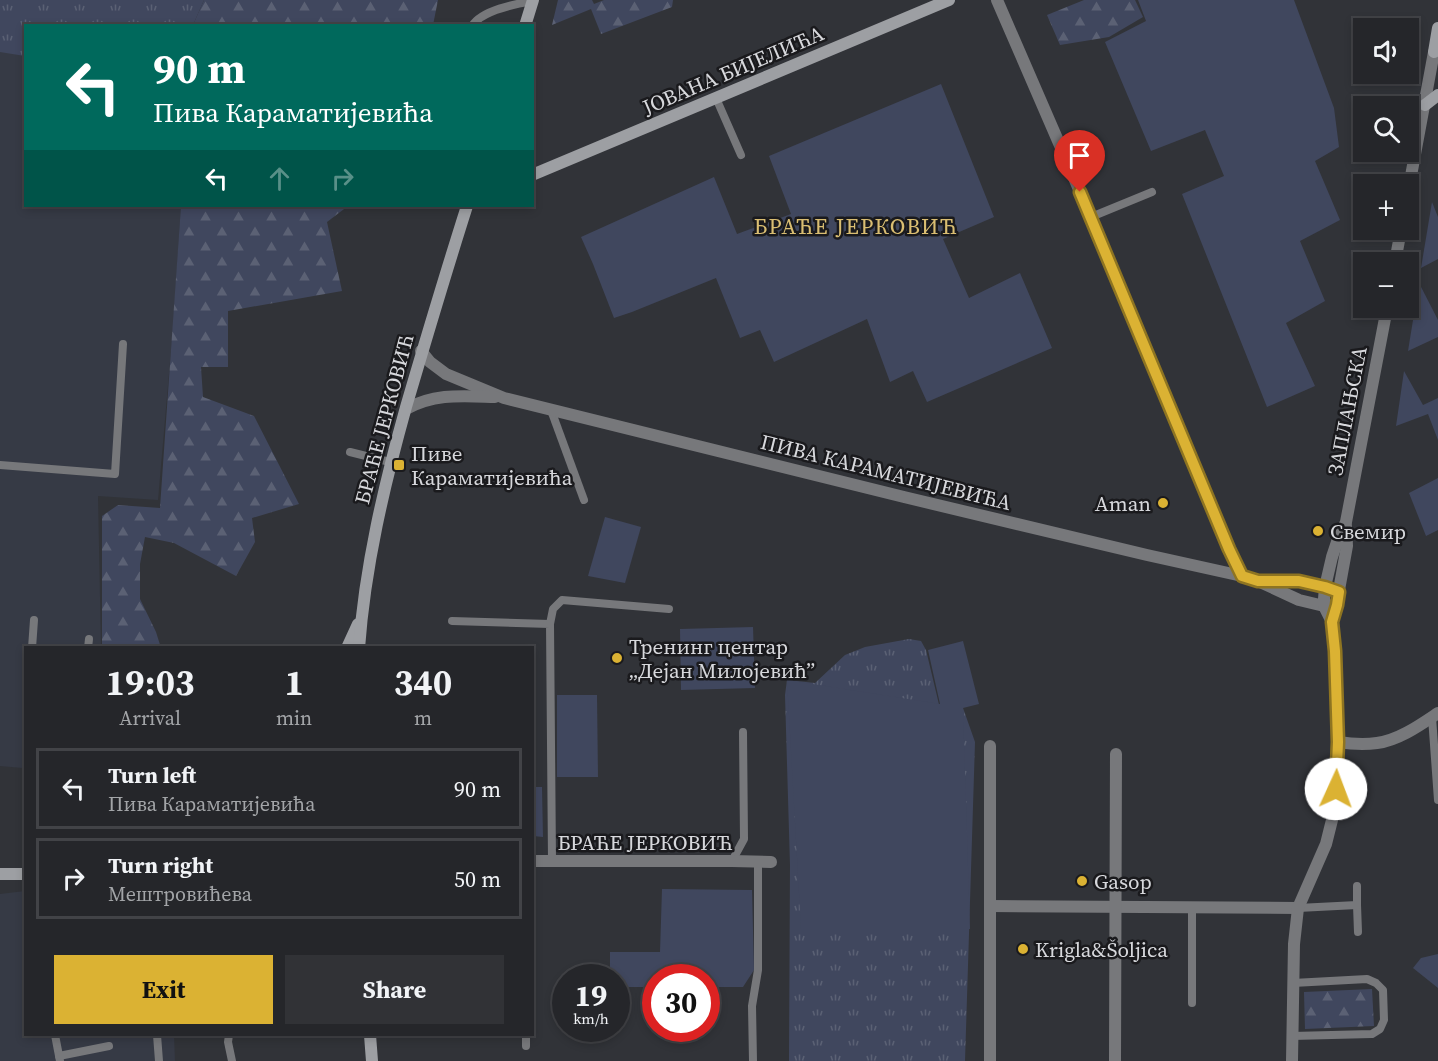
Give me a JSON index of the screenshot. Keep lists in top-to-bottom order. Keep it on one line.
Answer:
{"streets":{"street":["ЈОВАНА БИЈЕЛИЋА","ЗАПЛАЊСКА","БРАЋЕ ЈЕРКОВИЋ","ПИВА КАРАМАТИЈЕВИЋА"]},"crossings":[["ЗАПЛАЊСКА","ПИВА КАРАМАТИЈЕВИЋА"],["БРАЋЕ ЈЕРКОВИЋ","ПИВА КАРАМАТИЈЕВИЋА"]],"districts":["БРАЋЕ ЈЕРКОВИЋ"],"places":{"transit":["Пиве Караматијевића"],"other":["Aman","Свемир","Тренинг центар „Дејан Милојевић”","Gasop","Krigla&Šoljica"]},"page":{"map_buttons":["+","−"],"turn":["90 m","Пива Караматијевића"],"eta":["19:03","Arrival","1","min","340","m"],"list":[{"name":"Turn left","note":"Пива Караматијевића","value":"90 m"},{"name":"Turn right","note":"Мештровићева","value":"50 m"}],"buttons":["Exit","Share"],"speed":"19 km/h","limit":"30"}}
